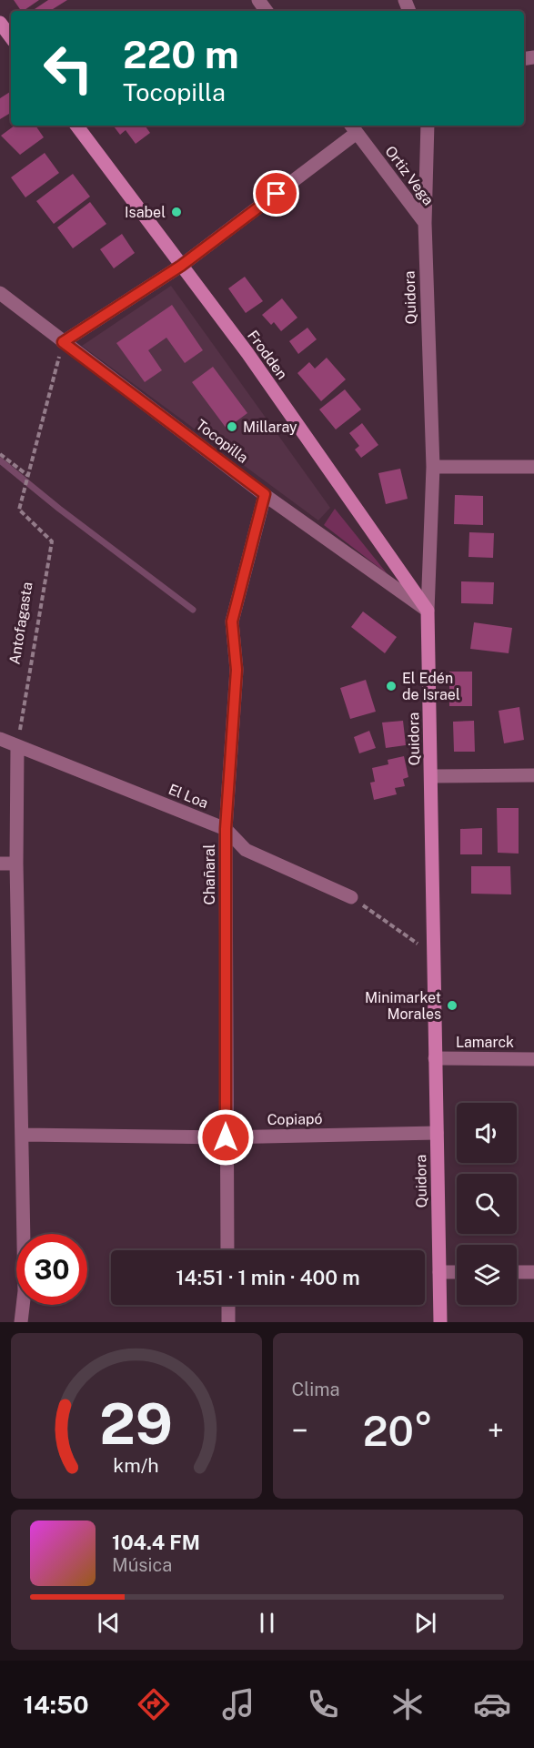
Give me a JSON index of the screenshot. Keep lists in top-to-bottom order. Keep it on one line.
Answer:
{"streets":{"street":["Ortiz Vega","Quidora","Frodden","Tocopilla","El Loa","Chañaral","Lamarck","Copiapó"],"path":["Antofagasta"]},"crossings":[["Ortiz Vega","Quidora"],["Quidora","Frodden"],["Quidora","Tocopilla"],["Quidora","Lamarck"],["Quidora","Copiapó"],["Frodden","Tocopilla"],["Tocopilla","Antofagasta"],["Tocopilla","Chañaral"],["Antofagasta","El Loa"],["El Loa","Chañaral"],["Chañaral","Copiapó"]],"places":["Isabel","Millaray","El Edén de Israel","Minimarket Morales"],"page":{"turn":["220 m","Tocopilla"],"limit":"30","trip":"14:51 · 1 min · 400 m","tile":"Clima","heat":["−","20°","+"],"song":["104.4 FM","Música"],"tabs":"14:50","gauge":["29","km/h"]}}
